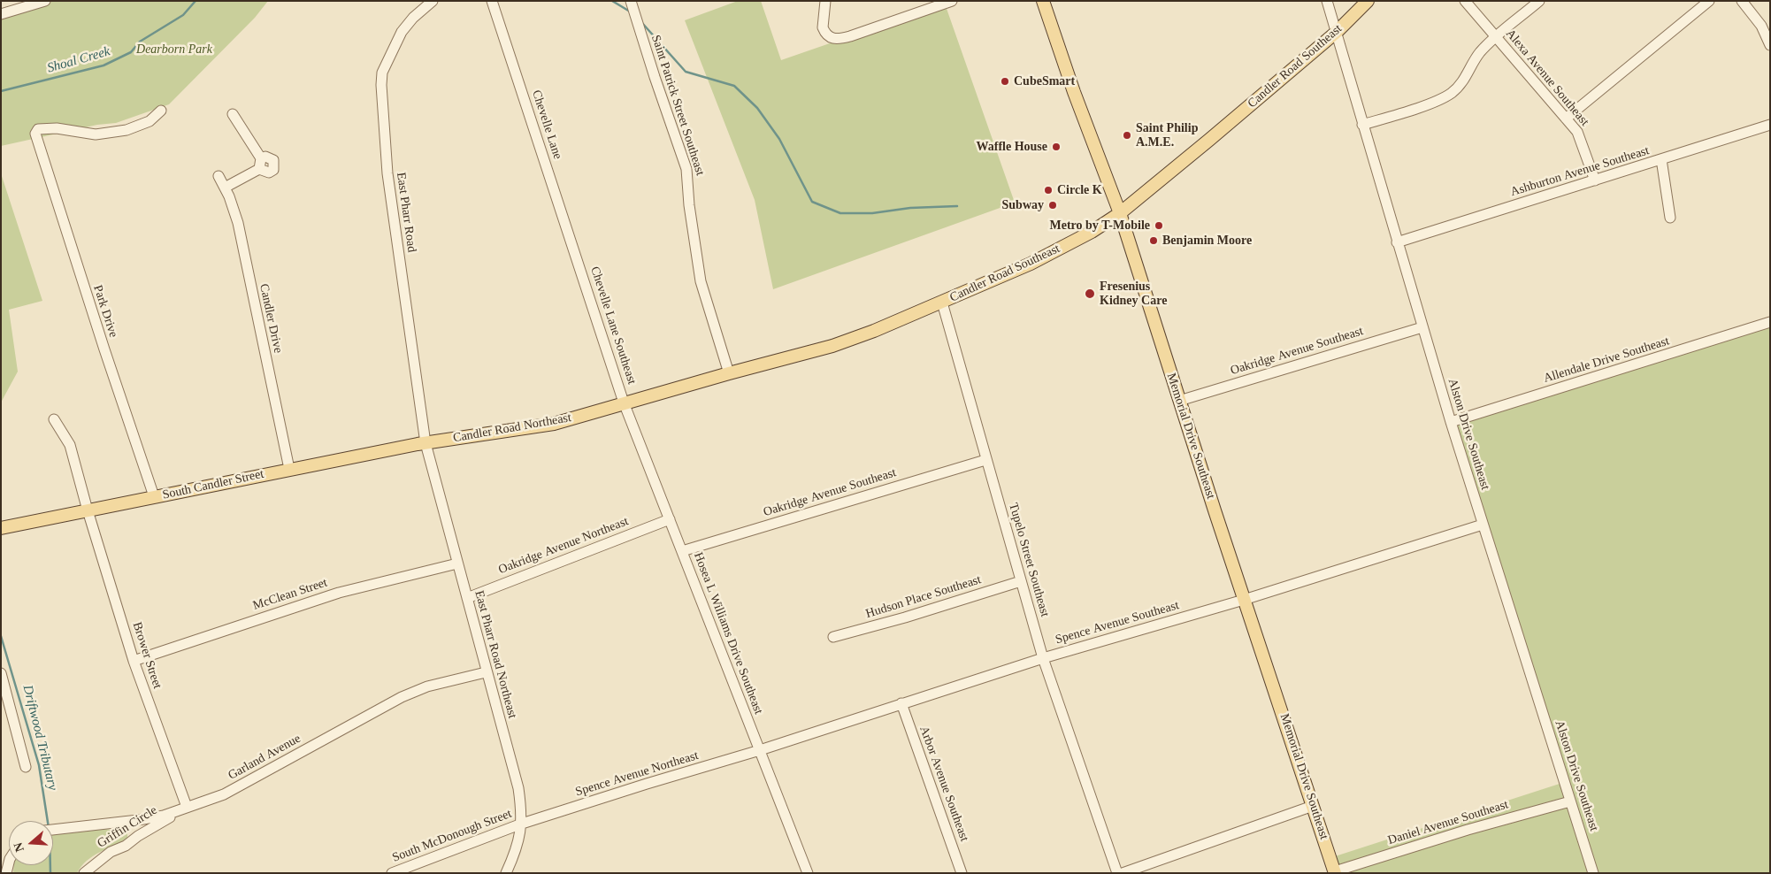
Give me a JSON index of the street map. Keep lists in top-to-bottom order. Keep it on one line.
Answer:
{"streets":{"main road":["Candler Road Southeast","Candler Road Northeast","Memorial Drive Southeast","South Candler Street"],"street":["Alexa Avenue Southeast","Saint Patrick Street Southeast","Chevelle Lane","Ashburton Avenue Southeast","East Pharr Road","Park Drive","Candler Drive","Chevelle Lane Southeast","Oakridge Avenue Southeast","Allendale Drive Southeast","Alston Drive Southeast","Oakridge Avenue Northeast","Tupelo Street Southeast","McClean Street","Hudson Place Southeast","Spence Avenue Southeast","Hosea L Williams Drive Southeast","East Pharr Road Northeast","Brower Street","Garland Avenue","Spence Avenue Northeast","Arbor Avenue Southeast","Daniel Avenue Southeast","Griffin Circle","South McDonough Street"]},"crossings":[["Candler Road Southeast","Saint Patrick Street Southeast"],["Candler Road Southeast","Chevelle Lane Southeast"],["Candler Road Southeast","Candler Road Northeast"],["Candler Road Southeast","Alston Drive Southeast"],["Candler Road Southeast","Memorial Drive Southeast"],["Candler Road Southeast","Tupelo Street Southeast"],["Candler Road Southeast","Hosea L Williams Drive Southeast"],["Alexa Avenue Southeast","Ashburton Avenue Southeast"],["Chevelle Lane","Chevelle Lane Southeast"],["Ashburton Avenue Southeast","Alston Drive Southeast"],["East Pharr Road","Candler Road Northeast"],["East Pharr Road","South Candler Street"],["East Pharr Road","East Pharr Road Northeast"],["Park Drive","South Candler Street"],["Candler Drive","South Candler Street"],["Chevelle Lane Southeast","Candler Road Northeast"],["Chevelle Lane Southeast","Hosea L Williams Drive Southeast"],["Oakridge Avenue Southeast","Alston Drive Southeast"],["Oakridge Avenue Southeast","Memorial Drive Southeast"],["Oakridge Avenue Southeast","Tupelo Street Southeast"],["Oakridge Avenue Southeast","Hosea L Williams Drive Southeast"],["Allendale Drive Southeast","Alston Drive Southeast"],["Candler Road Northeast","South Candler Street"],["Candler Road Northeast","Hosea L Williams Drive Southeast"],["Candler Road Northeast","East Pharr Road Northeast"],["Alston Drive Southeast","Spence Avenue Southeast"],["Alston Drive Southeast","Daniel Avenue Southeast"],["Memorial Drive Southeast","Spence Avenue Southeast"],["Memorial Drive Southeast","Daniel Avenue Southeast"],["South Candler Street","East Pharr Road Northeast"],["South Candler Street","Brower Street"],["Oakridge Avenue Northeast","Hosea L Williams Drive Southeast"],["Oakridge Avenue Northeast","East Pharr Road Northeast"],["Tupelo Street Southeast","Hudson Place Southeast"],["Tupelo Street Southeast","Spence Avenue Southeast"],["McClean Street","East Pharr Road Northeast"],["McClean Street","Brower Street"],["Spence Avenue Southeast","Hosea L Williams Drive Southeast"],["Spence Avenue Southeast","Spence Avenue Northeast"],["Spence Avenue Southeast","Arbor Avenue Southeast"],["Hosea L Williams Drive Southeast","Spence Avenue Northeast"],["East Pharr Road Northeast","Garland Avenue"],["East Pharr Road Northeast","Spence Avenue Northeast"],["East Pharr Road Northeast","South McDonough Street"],["Brower Street","Garland Avenue"],["Brower Street","Griffin Circle"],["Garland Avenue","Griffin Circle"],["Spence Avenue Northeast","South McDonough Street"]],"water":["Shoal Creek","Driftwood Tributary"],"parks":["Dearborn Park"],"places":["CubeSmart","Saint Philip A.M.E.","Waffle House","Circle K","Subway","Metro by T-Mobile","Benjamin Moore","Fresenius Kidney Care"],"north":"left"}
